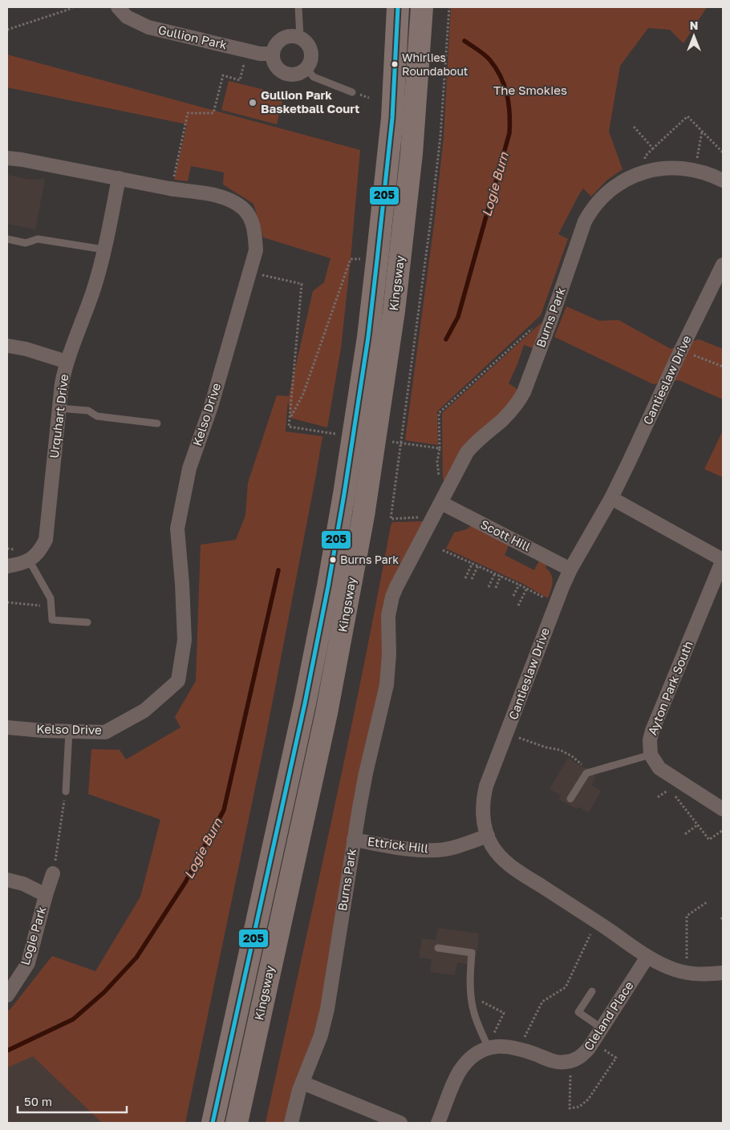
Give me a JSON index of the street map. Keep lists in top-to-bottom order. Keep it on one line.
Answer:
{"streets":{"highway":["Kingsway"],"street":["Gullion Park","Burns Park","Cantieslaw Drive","Kelso Drive","Urquhart Drive","Scott Hill","Ayton Park South","Ettrick Hill","Logie Park","Cleland Place"]},"crossings":[["Burns Park","Scott Hill"],["Burns Park","Ettrick Hill"],["Cantieslaw Drive","Scott Hill"],["Cantieslaw Drive","Ayton Park South"],["Cantieslaw Drive","Ettrick Hill"],["Cantieslaw Drive","Cleland Place"],["Kelso Drive","Urquhart Drive"]],"water":["Logie Burn"],"parks":["The Smokies"],"places":["Whirlies Roundabout","Gullion Park Basketball Court","Burns Park"],"lines":["transit line 205"],"scale_bar":"50 m","north":"top"}
